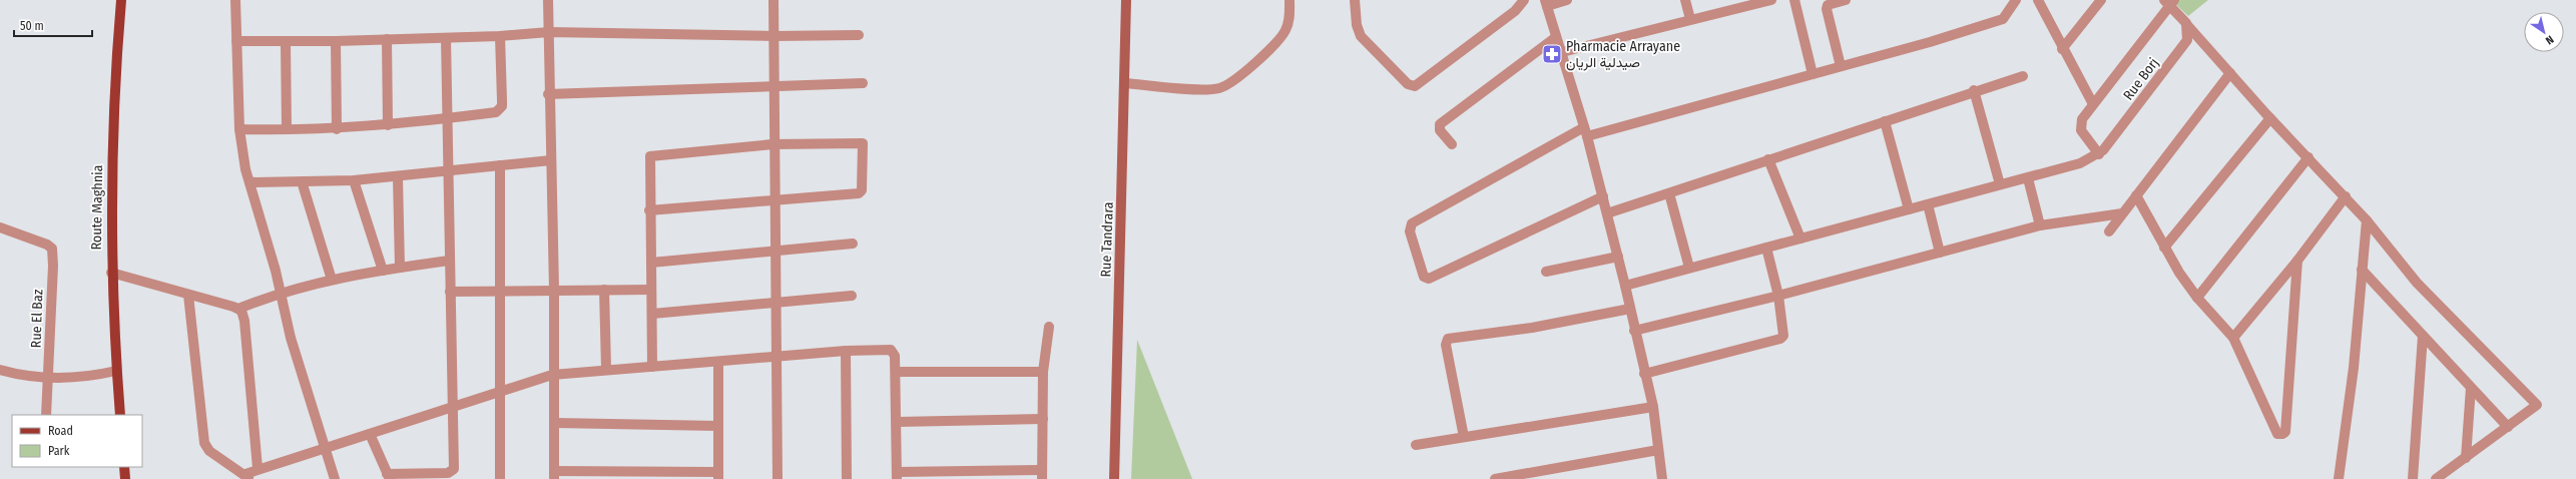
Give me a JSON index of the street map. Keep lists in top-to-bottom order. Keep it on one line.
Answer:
{"streets":{"main road":["Route Maghnia"],"street":["Rue Borj","Rue Tandrara","Rue El Baz"]},"places":{"pharmacy":["Pharmacie Arrayane صيدلية الريان"]},"legend":["Road","Park"],"scale_bar":"50 m","north":"bottom right"}
